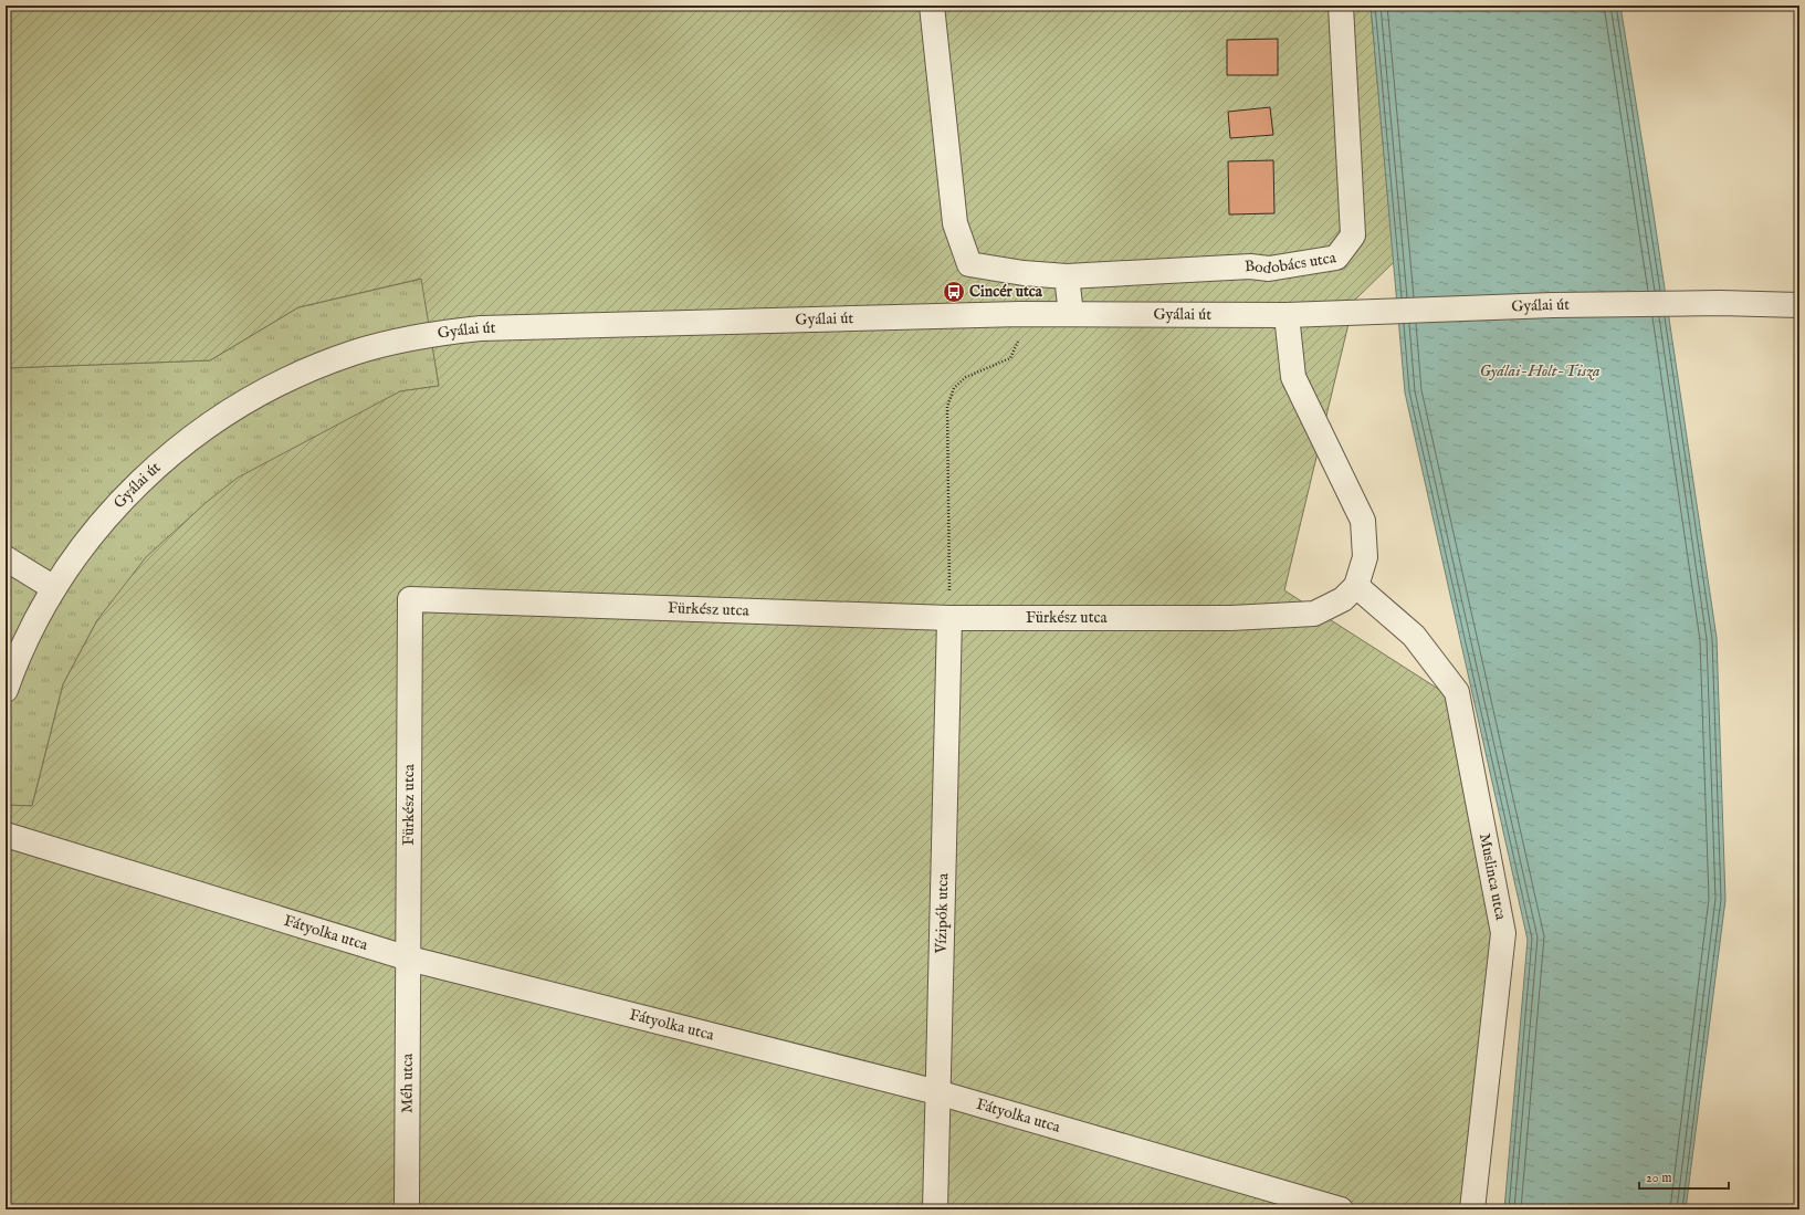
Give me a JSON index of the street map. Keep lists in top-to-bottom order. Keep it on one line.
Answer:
{"streets":{"street":["Bodobács utca","Gyálai út","Fürkész utca","Muslinca utca","Vízipók utca","Fátyolka utca","Méh utca"]},"crossings":[["Fürkész utca","Muslinca utca"],["Fürkész utca","Vízipók utca"],["Fürkész utca","Fátyolka utca"],["Fürkész utca","Méh utca"],["Vízipók utca","Fátyolka utca"],["Fátyolka utca","Méh utca"]],"water":["Gyálai-Holt-Tisza"],"places":{"bus stop":["Cincér utca"]},"scale_bar":"20 m"}
